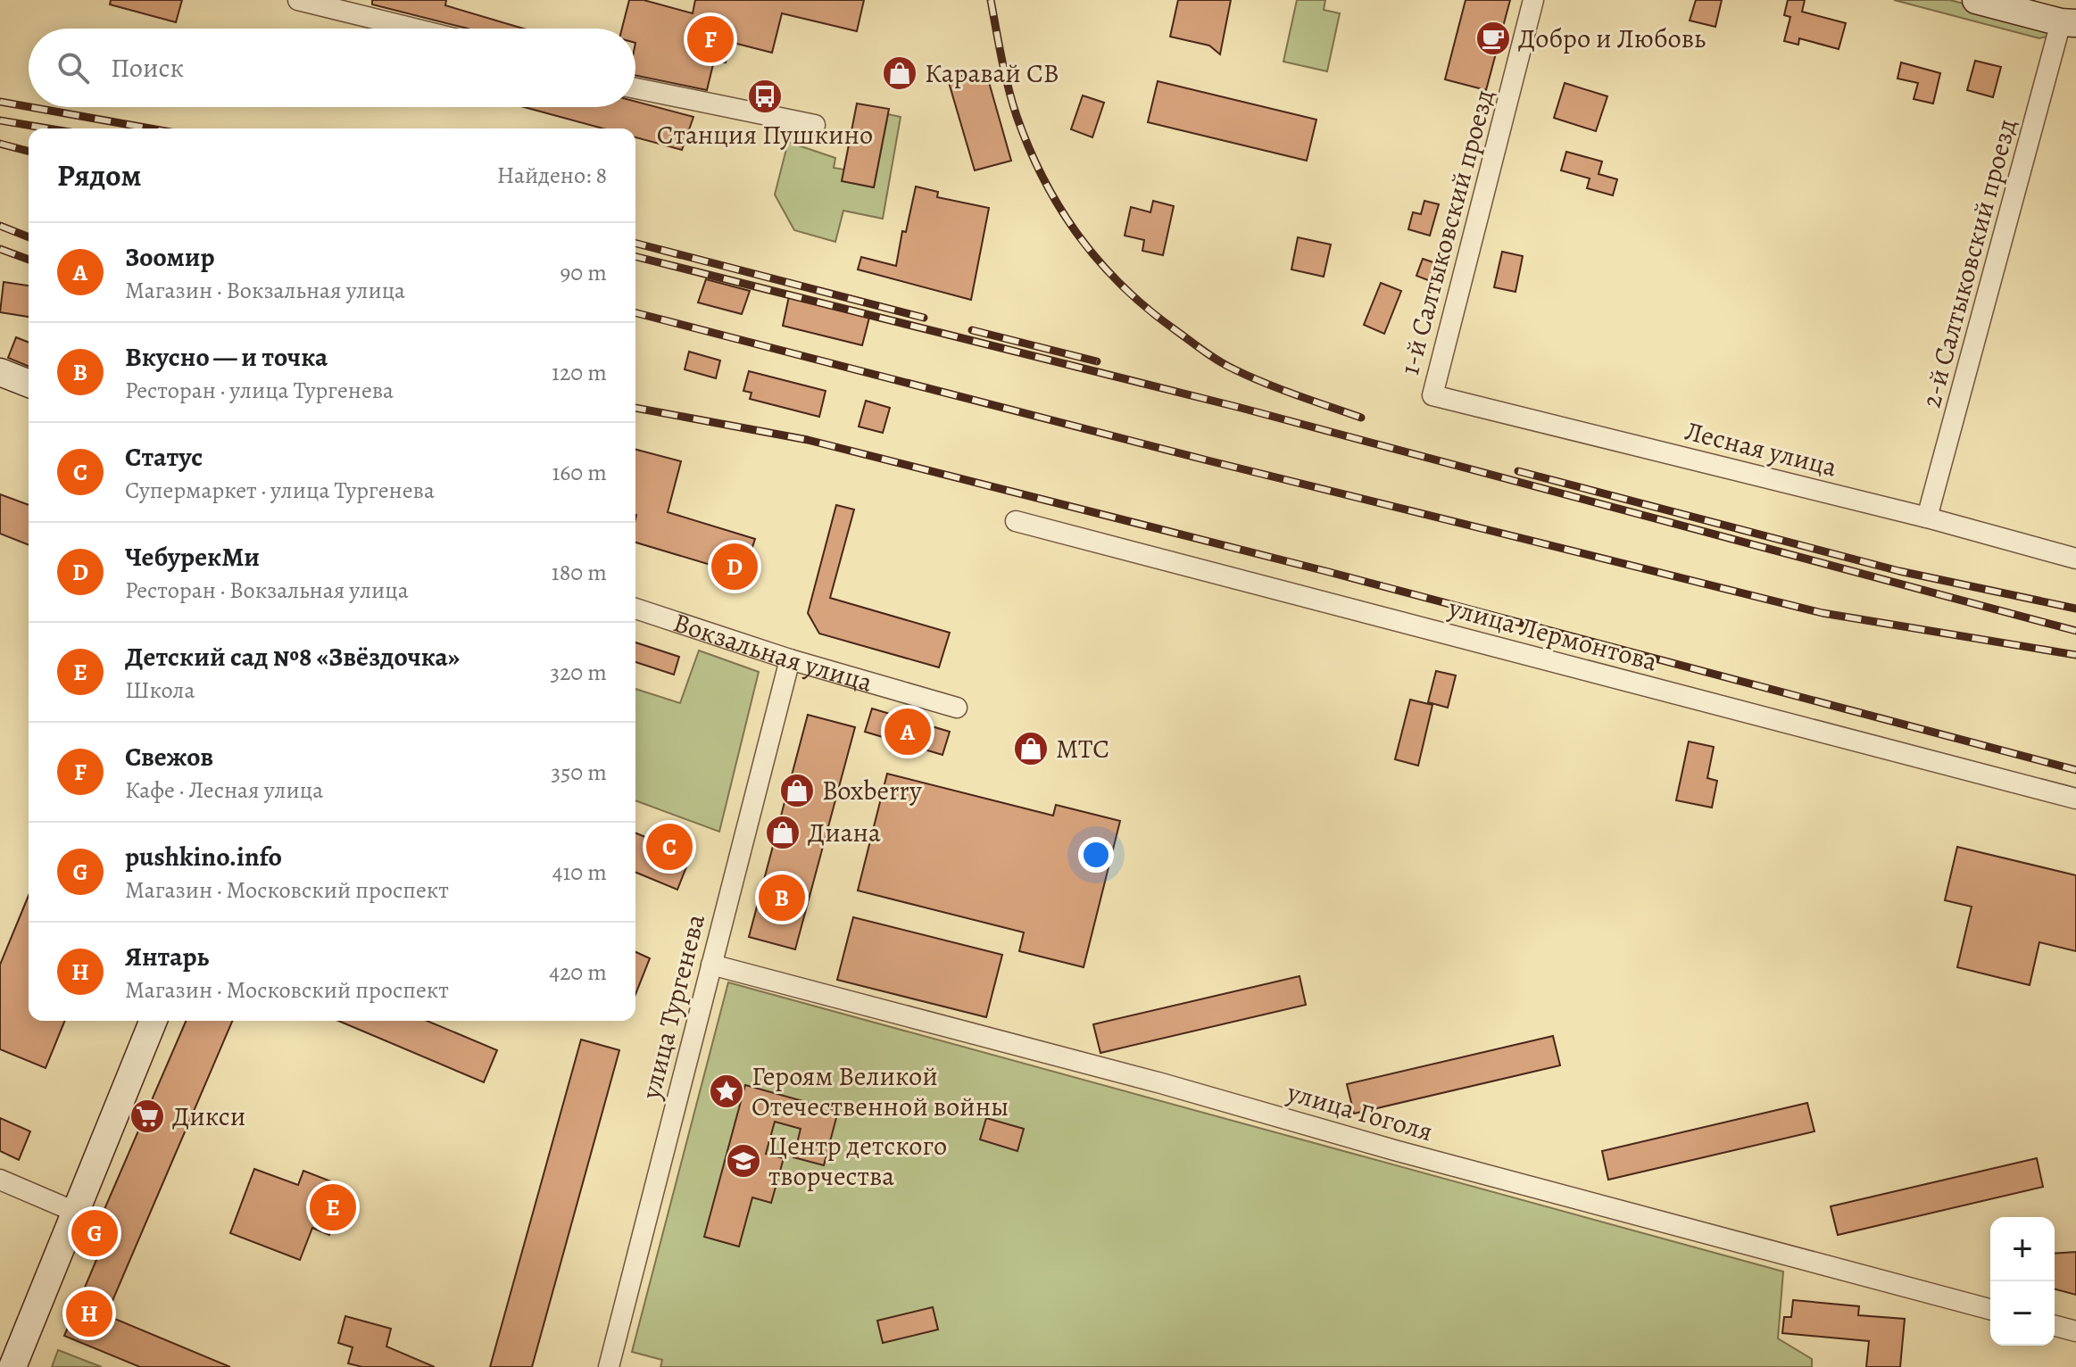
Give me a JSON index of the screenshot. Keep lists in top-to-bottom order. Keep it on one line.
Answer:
{"streets":{"street":["1-й Салтыковский проезд","2-й Салтыковский проезд","Лесная улица","улица Лермонтова","Вокзальная улица","улица Тургенева","улица Гоголя"]},"crossings":[["1-й Салтыковский проезд","Лесная улица"],["2-й Салтыковский проезд","Лесная улица"],["Вокзальная улица","улица Тургенева"],["улица Тургенева","улица Гоголя"]],"places":{"cafe":["Добро и Любовь"],"shop":["Каравай СВ","МТС","Boxberry","Диана"],"bus stop":["Станция Пушкино"],"place":["Героям Великой Отечественной войны"],"supermarket":["Дикси"],"school or university":["Центр детского творчества"]},"page":{"pins":["F","D","A","C","B","E","G","H"],"search":"Поиск","heading":["Рядом","Найдено: 8"],"list":[{"mark":"A","name":"Зоомир","note":"Магазин · Вокзальная улица","value":"90 m"},{"mark":"B","name":"Вкусно — и точка","note":"Ресторан · улица Тургенева","value":"120 m"},{"mark":"C","name":"Статус","note":"Супермаркет · улица Тургенева","value":"160 m"},{"mark":"D","name":"ЧебурекМи","note":"Ресторан · Вокзальная улица","value":"180 m"},{"mark":"E","name":"Детский сад №8 «Звёздочка»","note":"Школа","value":"320 m"},{"mark":"F","name":"Свежов","note":"Кафе · Лесная улица","value":"350 m"},{"mark":"G","name":"pushkino.info","note":"Магазин · Московский проспект","value":"410 m"},{"mark":"H","name":"Янтарь","note":"Магазин · Московский проспект","value":"420 m"}],"map_buttons":["+","−"]}}
